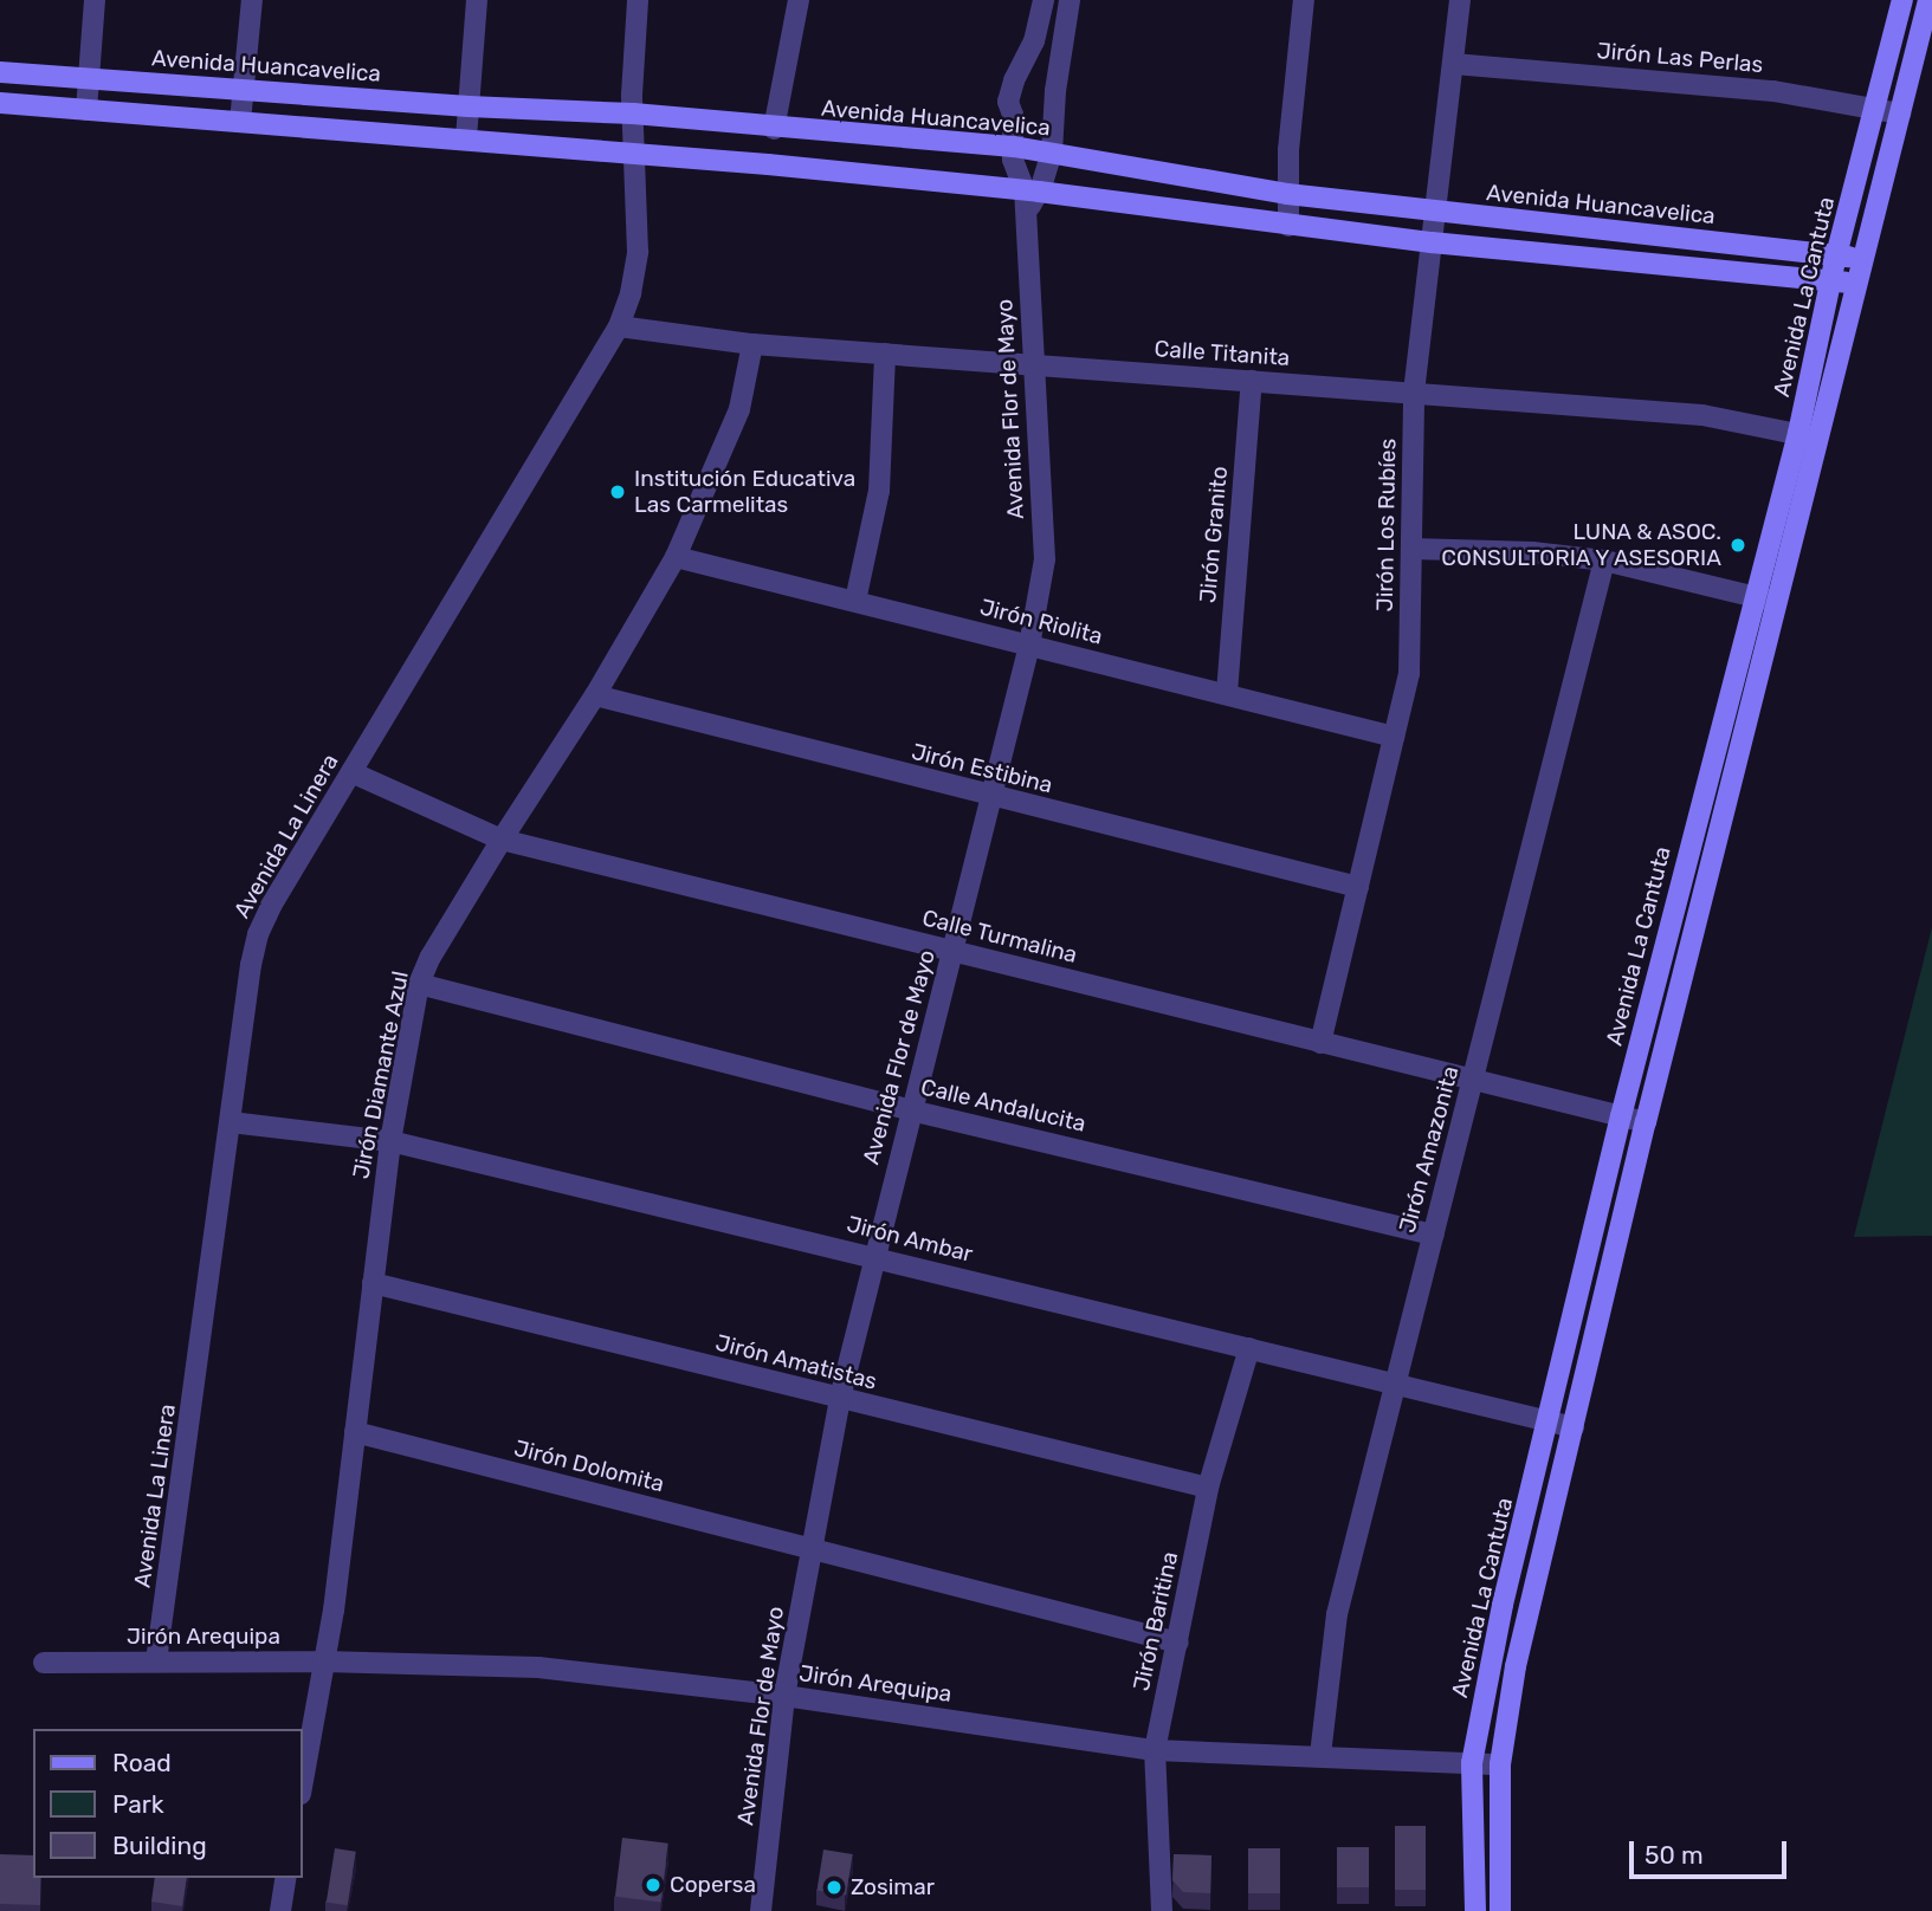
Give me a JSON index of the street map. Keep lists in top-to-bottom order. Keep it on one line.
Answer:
{"streets":{"main road":["Avenida Huancavelica","Avenida La Cantuta"],"street":["Jirón Las Perlas","Calle Titanita","Avenida Flor de Mayo","Jirón Los Rubíes","Jirón Granito","Jirón Riolita","Jirón Estibina","Avenida La Linera","Calle Turmalina","Jirón Diamante Azul","Calle Andalucita","Jirón Amazonita","Jirón Ambar","Jirón Amatistas","Jirón Dolomita","Jirón Baritina","Jirón Arequipa"]},"crossings":[["Jirón Las Perlas","Avenida La Cantuta"],["Jirón Las Perlas","Jirón Los Rubíes"],["Avenida Huancavelica","Avenida La Cantuta"],["Avenida Huancavelica","Avenida Flor de Mayo"],["Avenida Huancavelica","Jirón Los Rubíes"],["Avenida Huancavelica","Avenida La Linera"],["Avenida La Cantuta","Calle Titanita"],["Avenida La Cantuta","Calle Turmalina"],["Avenida La Cantuta","Jirón Ambar"],["Avenida La Cantuta","Jirón Arequipa"],["Calle Titanita","Avenida Flor de Mayo"],["Calle Titanita","Jirón Los Rubíes"],["Calle Titanita","Jirón Granito"],["Calle Titanita","Avenida La Linera"],["Calle Titanita","Jirón Diamante Azul"],["Avenida Flor de Mayo","Jirón Riolita"],["Avenida Flor de Mayo","Jirón Estibina"],["Avenida Flor de Mayo","Calle Turmalina"],["Avenida Flor de Mayo","Calle Andalucita"],["Avenida Flor de Mayo","Jirón Ambar"],["Avenida Flor de Mayo","Jirón Amatistas"],["Avenida Flor de Mayo","Jirón Dolomita"],["Avenida Flor de Mayo","Jirón Arequipa"],["Jirón Los Rubíes","Jirón Riolita"],["Jirón Los Rubíes","Jirón Estibina"],["Jirón Los Rubíes","Calle Turmalina"],["Jirón Granito","Jirón Riolita"],["Jirón Riolita","Jirón Diamante Azul"],["Jirón Estibina","Jirón Diamante Azul"],["Avenida La Linera","Calle Turmalina"],["Avenida La Linera","Jirón Ambar"],["Avenida La Linera","Jirón Arequipa"],["Calle Turmalina","Jirón Diamante Azul"],["Calle Turmalina","Jirón Amazonita"],["Jirón Diamante Azul","Calle Andalucita"],["Jirón Diamante Azul","Jirón Ambar"],["Jirón Diamante Azul","Jirón Amatistas"],["Jirón Diamante Azul","Jirón Dolomita"],["Jirón Diamante Azul","Jirón Arequipa"],["Calle Andalucita","Jirón Amazonita"],["Jirón Amazonita","Jirón Ambar"],["Jirón Amazonita","Jirón Arequipa"],["Jirón Ambar","Jirón Baritina"],["Jirón Amatistas","Jirón Baritina"],["Jirón Dolomita","Jirón Baritina"],["Jirón Baritina","Jirón Arequipa"]],"places":["Institución Educativa Las Carmelitas","LUNA & ASOC. CONSULTORIA Y ASESORIA","Copersa","Zosimar"],"legend":["Road","Park","Building"],"scale_bar":"50 m"}
